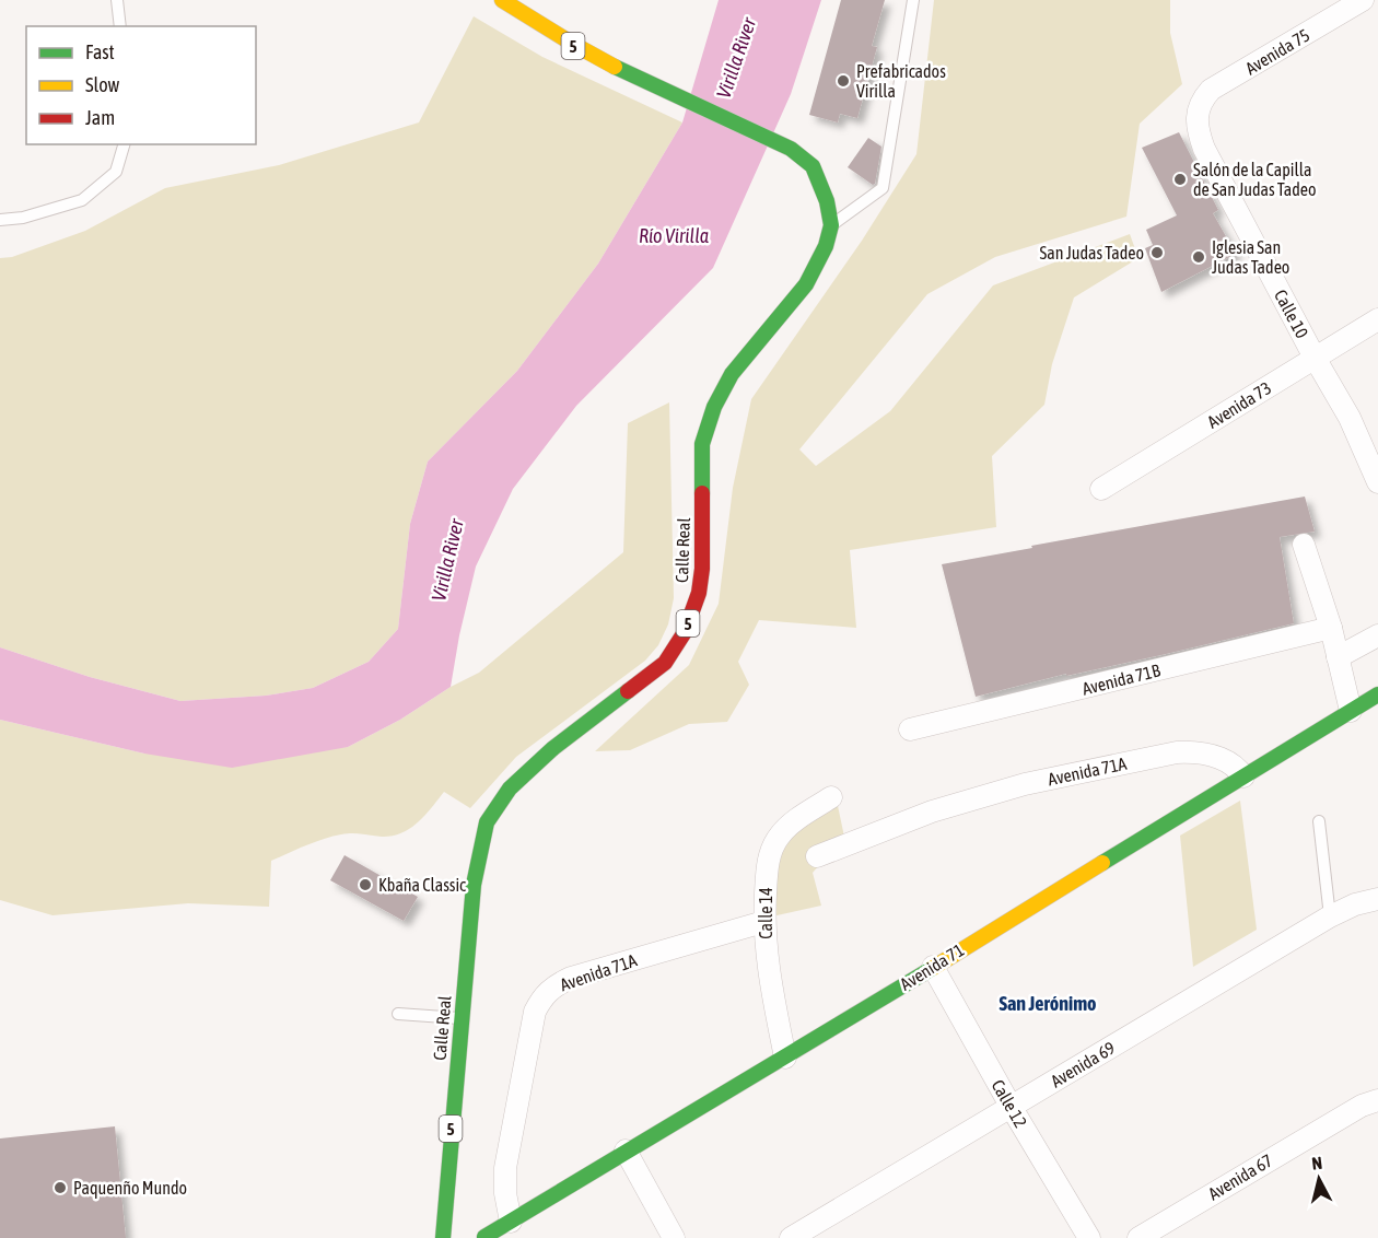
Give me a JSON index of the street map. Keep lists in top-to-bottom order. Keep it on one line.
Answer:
{"streets":{"main road":["5","Calle Real","Avenida 71"],"street":["Avenida 75","Calle 10","Avenida 73","Avenida 71B","Avenida 71A","Calle 14","Avenida 69","Calle 12","Avenida 67"]},"crossings":[["5","Calle Real"],["Avenida 75","Calle 10"],["Calle 10","Avenida 73"],["Avenida 71A","Calle 14"],["Avenida 71A","Avenida 71"],["Calle 14","Avenida 71"],["Avenida 71","Calle 12"],["Avenida 69","Calle 12"]],"districts":["San Jerónimo"],"water":["Virilla River","Río Virilla"],"places":["Prefabricados Virilla","Salón de la Capilla de San Judas Tadeo","San Judas Tadeo","Iglesia San Judas Tadeo","Kbaña Classic","Paquenño Mundo"],"legend":["Fast","Slow","Jam"],"north":"top"}
